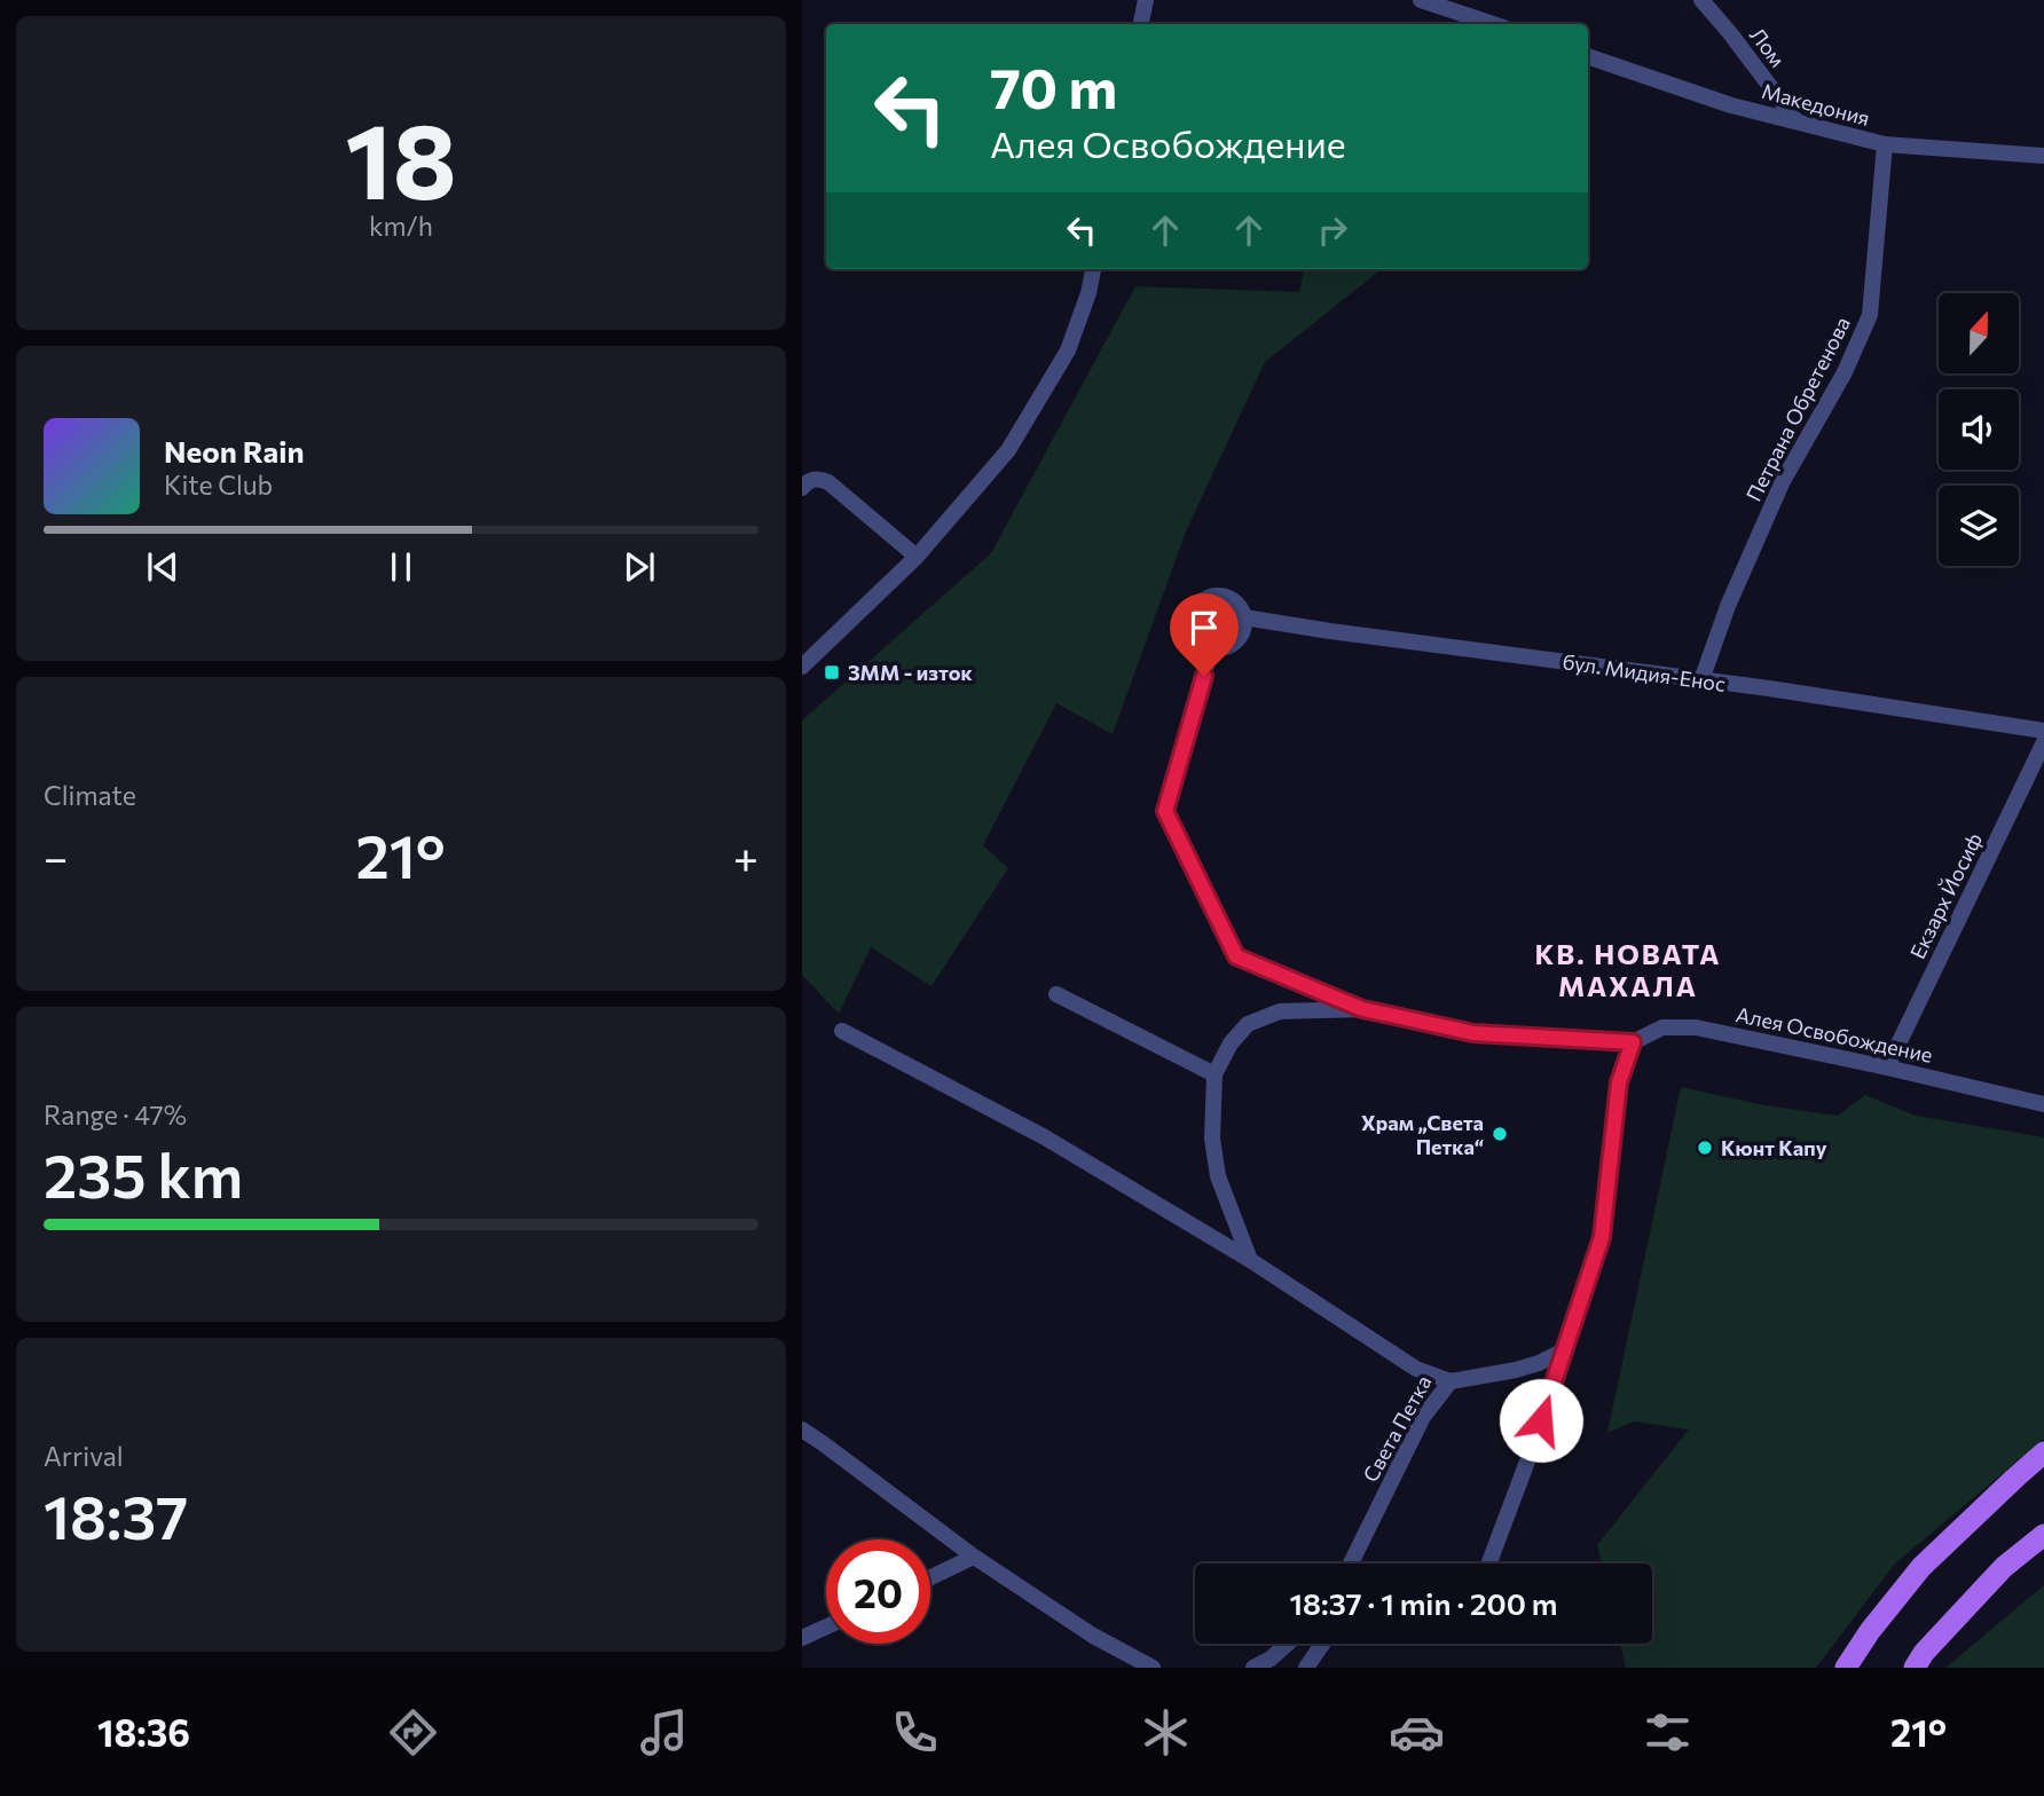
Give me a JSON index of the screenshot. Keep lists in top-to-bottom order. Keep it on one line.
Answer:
{"streets":{"street":["Лом","Македония","Петрана Обретенова","бул. Мидия-Енос","Екзарх Йосиф","Алея Освобождение","Света Петка"]},"crossings":[["Лом","Македония"],["Македония","Петрана Обретенова"],["Петрана Обретенова","бул. Мидия-Енос"],["Екзарх Йосиф","Алея Освобождение"],["Алея Освобождение","Света Петка"]],"districts":["КВ. НОВАТА МАХАЛА"],"places":{"transit":["ЗММ - изток"],"other":["Храм „Света Петка“","Кюнт Капу"]},"north":"top","page":{"tile":[["18","km/h"],"Climate",["Range · 47%","235 km"],["Arrival","18:37"]],"turn":["70 m","Алея Освобождение"],"song":["Neon Rain","Kite Club"],"heat":["−","21°","+"],"limit":"20","trip":"18:37 · 1 min · 200 m","tabs":["18:36","21°"]}}
